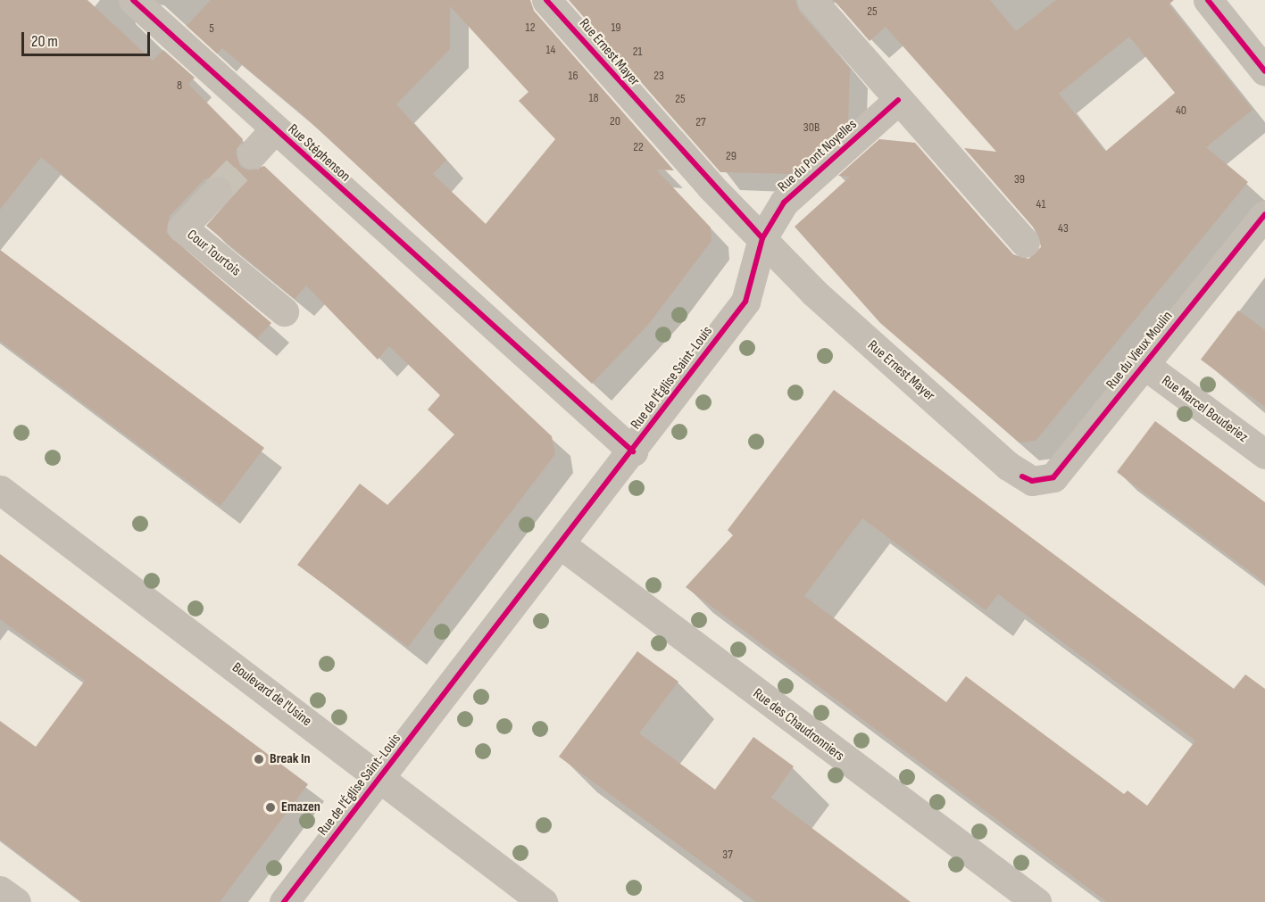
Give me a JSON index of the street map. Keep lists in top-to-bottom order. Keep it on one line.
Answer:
{"streets":{"street":["Rue Ernest Mayer","Rue Stéphenson","Rue du Pont Noyelles","Cour Tourtois","Rue du Vieux Moulin","Rue de l'Église Saint-Louis","Rue Marcel Bouderiez","Boulevard de l'Usine","Rue des Chaudronniers"]},"crossings":[["Rue Ernest Mayer","Rue du Pont Noyelles"],["Rue Ernest Mayer","Rue du Vieux Moulin"],["Rue Ernest Mayer","Rue de l'Église Saint-Louis"],["Rue Stéphenson","Rue de l'Église Saint-Louis"],["Rue du Pont Noyelles","Rue de l'Église Saint-Louis"],["Rue du Vieux Moulin","Rue Marcel Bouderiez"],["Rue de l'Église Saint-Louis","Boulevard de l'Usine"],["Rue de l'Église Saint-Louis","Rue des Chaudronniers"]],"places":["Break In","Emazen"],"house_numbers":["25","12","19","5","14","21","16","23","8","18","25","40","20","27","30B","22","29","39","41","43","37"],"scale_bar":"20 m"}
